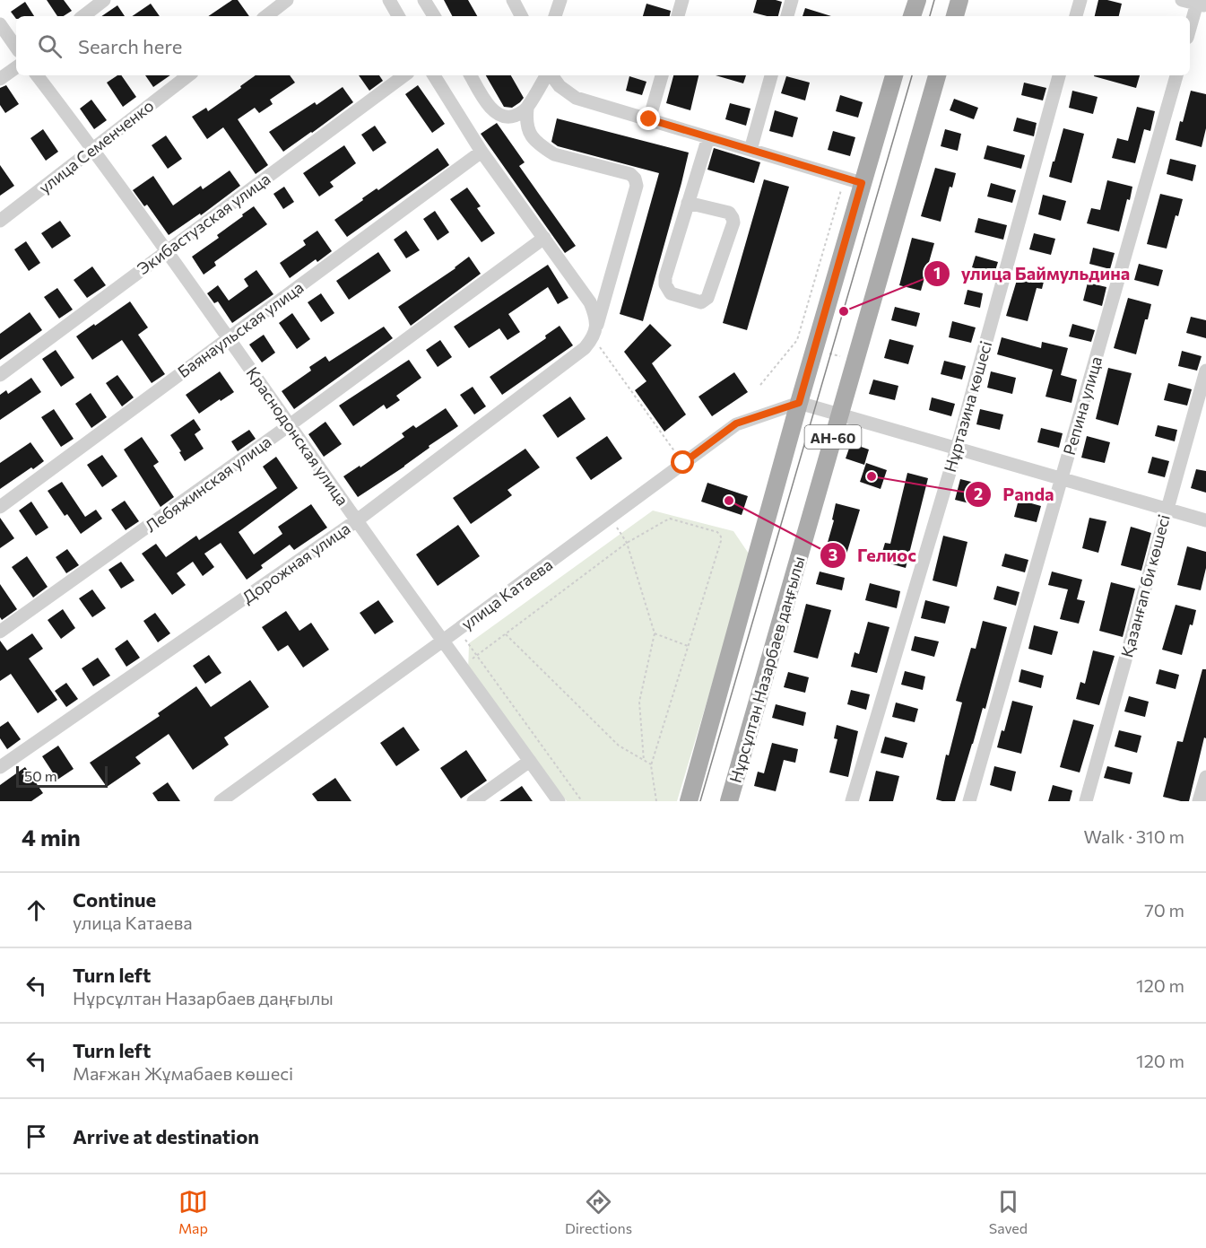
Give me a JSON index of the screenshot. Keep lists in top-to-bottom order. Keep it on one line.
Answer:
{"streets":{"main road":["АН-60","Нұрсұлтан Назарбаев даңғылы"],"street":["улица Семенченко","Экибастузская улица","Баянаульская улица","Репина улица","Нұртазина көшесі","Краснодонская улица","Лебяжинская улица","Дорожная улица","Қазанғап би көшесі","улица Катаева"]},"crossings":[["улица Семенченко","Краснодонская улица"],["Экибастузская улица","Краснодонская улица"],["Баянаульская улица","Краснодонская улица"],["Краснодонская улица","Лебяжинская улица"],["Краснодонская улица","Дорожная улица"],["Краснодонская улица","улица Катаева"],["АН-60","улица Катаева"]],"places":["улица Баймульдина","Panda","Гелиос"],"scale_bar":"50 m","page":{"search":"Search here","scale":"50 m","heading":["4 min","Walk · 310 m"],"list":[["Continue","улица Катаева","70 m"],["Turn left","Нұрсұлтан Назарбаев даңғылы","120 m"],["Turn left","Мағжан Жұмабаев көшесі","120 m"],"Arrive at destination"],"nav":["Map","Directions","Saved"]}}
